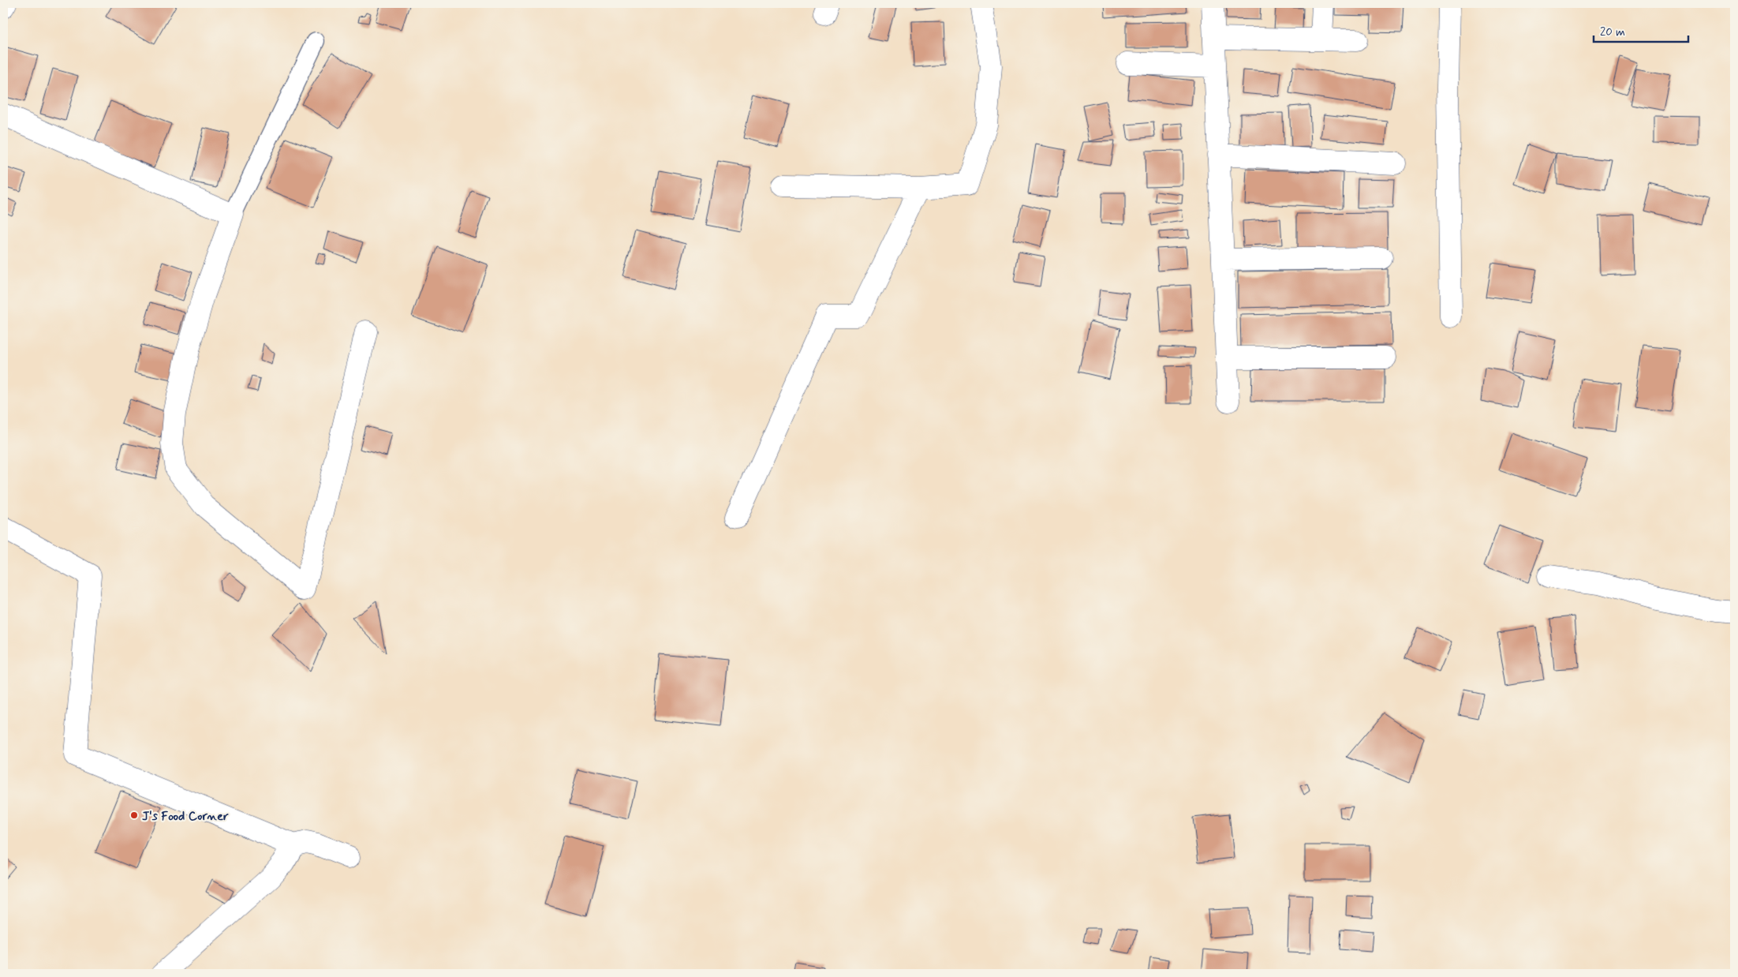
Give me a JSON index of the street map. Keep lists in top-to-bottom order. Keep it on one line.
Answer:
{"places":["J's Food Corner"],"scale_bar":"20 m"}
